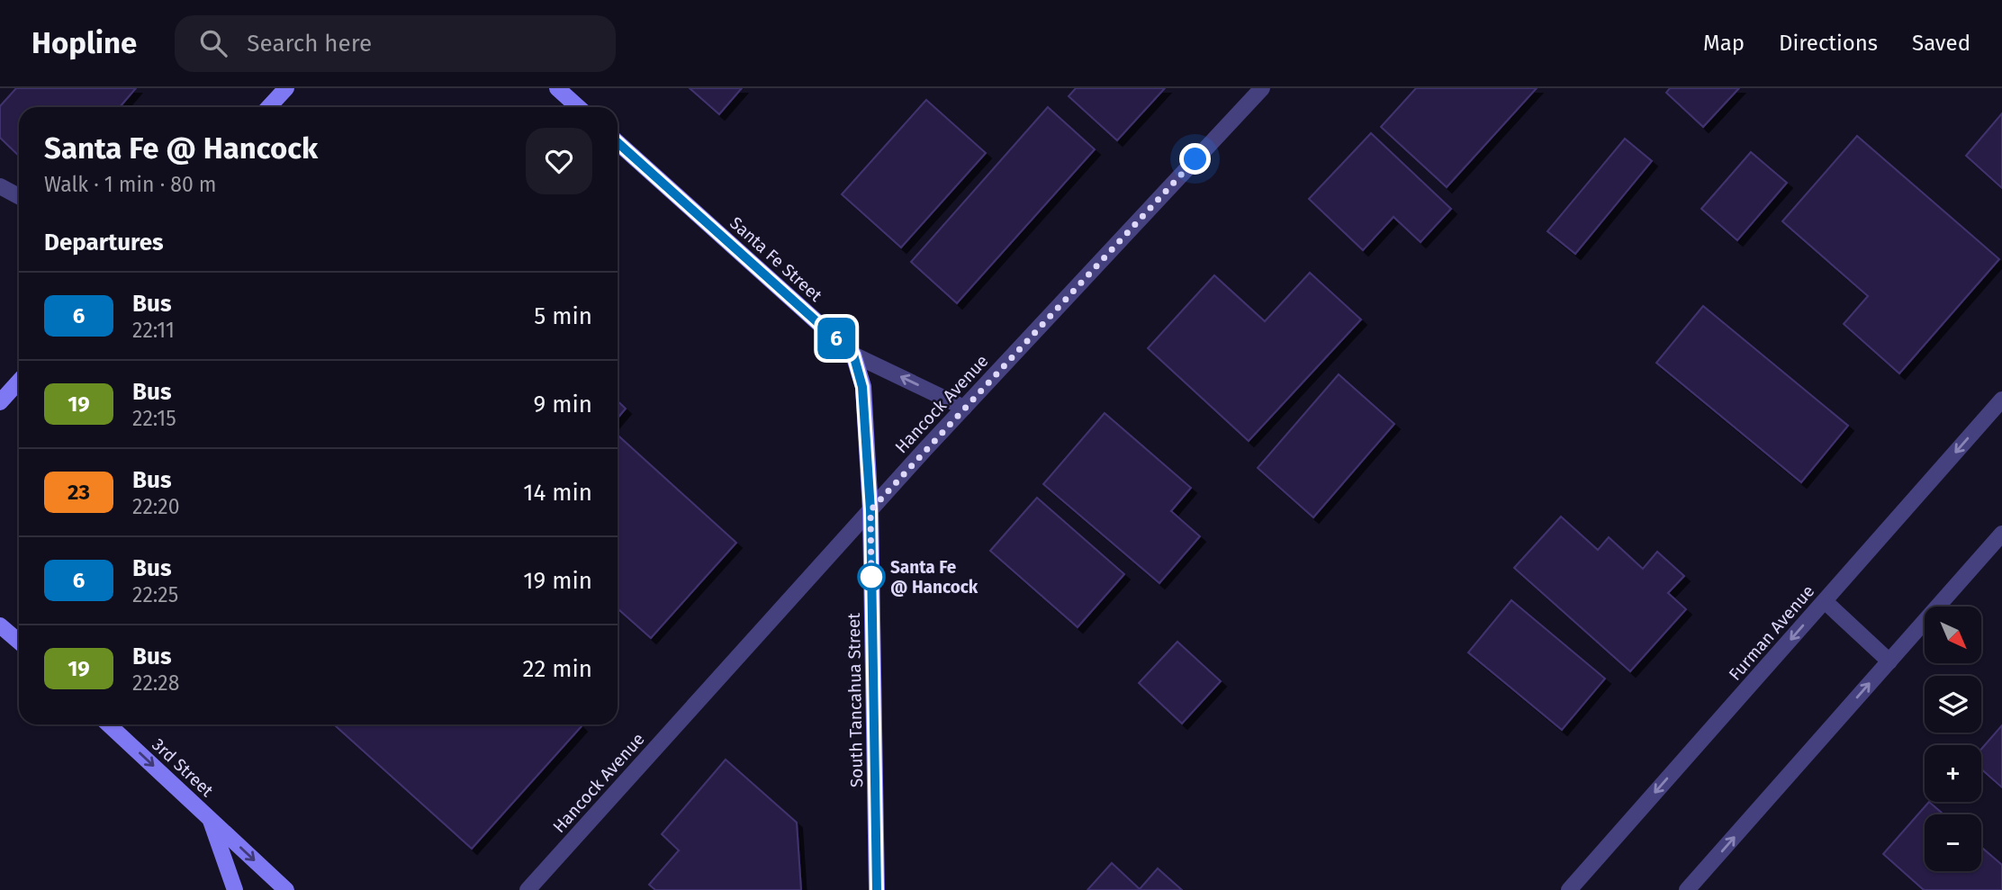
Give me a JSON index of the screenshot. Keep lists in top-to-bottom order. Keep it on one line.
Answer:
{"streets":{"main road":["Santa Fe Street","South Tancahua Street","3rd Street"],"street":["Hancock Avenue","Furman Avenue"]},"crossings":[["Hancock Avenue","South Tancahua Street"]],"one_way":["3rd Street"],"places":["Santa Fe @ Hancock"],"lines":["bus line 6"],"north":"bottom right","page":{"header":"Hopline","search":"Search here","nav":["Map","Directions","Saved"],"on_map":"6","heading":[["Santa Fe @ Hancock","Walk · 1 min · 80 m"],"Departures"],"list":[{"mark":"6","name":"Bus","note":"22:11","value":"5 min"},{"mark":"19","name":"Bus","note":"22:15","value":"9 min"},{"mark":"23","name":"Bus","note":"22:20","value":"14 min"},{"mark":"6","name":"Bus","note":"22:25","value":"19 min"},{"mark":"19","name":"Bus","note":"22:28","value":"22 min"}],"map_buttons":["+","−"]}}
